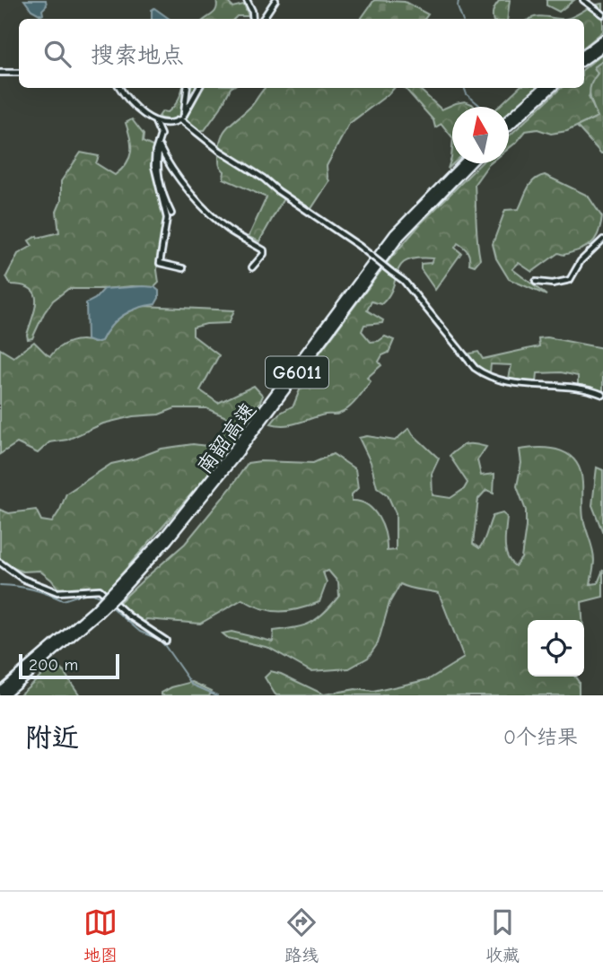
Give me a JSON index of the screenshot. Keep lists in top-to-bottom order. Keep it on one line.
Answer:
{"streets":{"highway":["G6011","南韶高速"]},"scale_bar":"200 m","north":"top","page":{"search":"搜索地点","scale":"200 m","heading":["附近","0个结果"],"nav":["地图","路线","收藏"]}}
